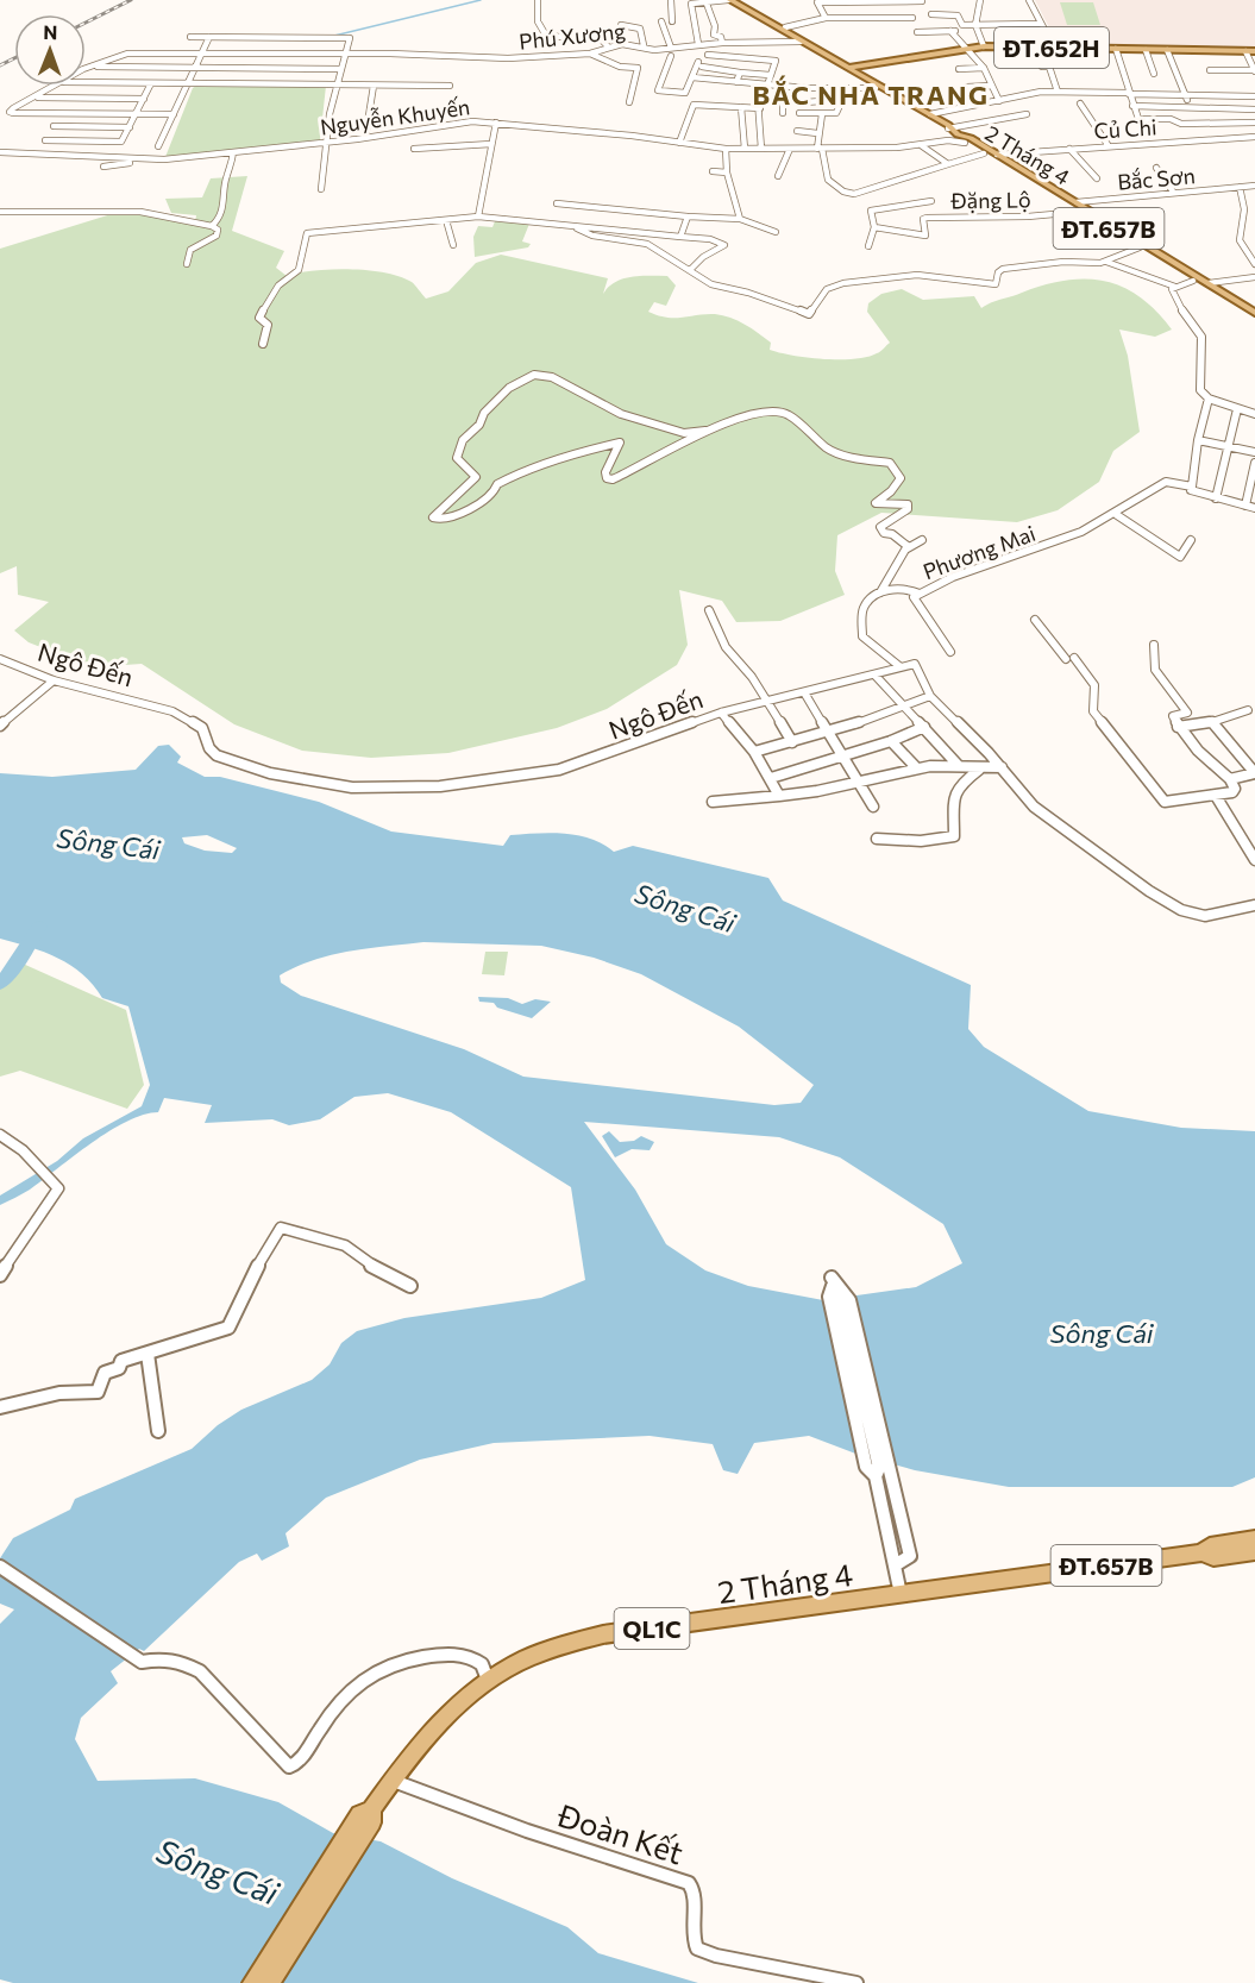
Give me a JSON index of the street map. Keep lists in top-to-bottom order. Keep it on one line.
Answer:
{"streets":{"main road":["ĐT.652H","2 Tháng 4","ĐT.657B","QL1C"],"street":["Phú Xương","Nguyễn Khuyến","Củ Chi","Bắc Sơn","Đặng Lộ","Phương Mai","Ngô Đến","Đoàn Kết"]},"crossings":[["Phú Xương","2 Tháng 4"],["ĐT.652H","2 Tháng 4"],["Nguyễn Khuyến","2 Tháng 4"],["Củ Chi","2 Tháng 4"],["2 Tháng 4","Bắc Sơn"],["2 Tháng 4","Đặng Lộ"]],"districts":["BẮC NHA TRANG"],"water":["Sông Cái"],"north":"top"}
